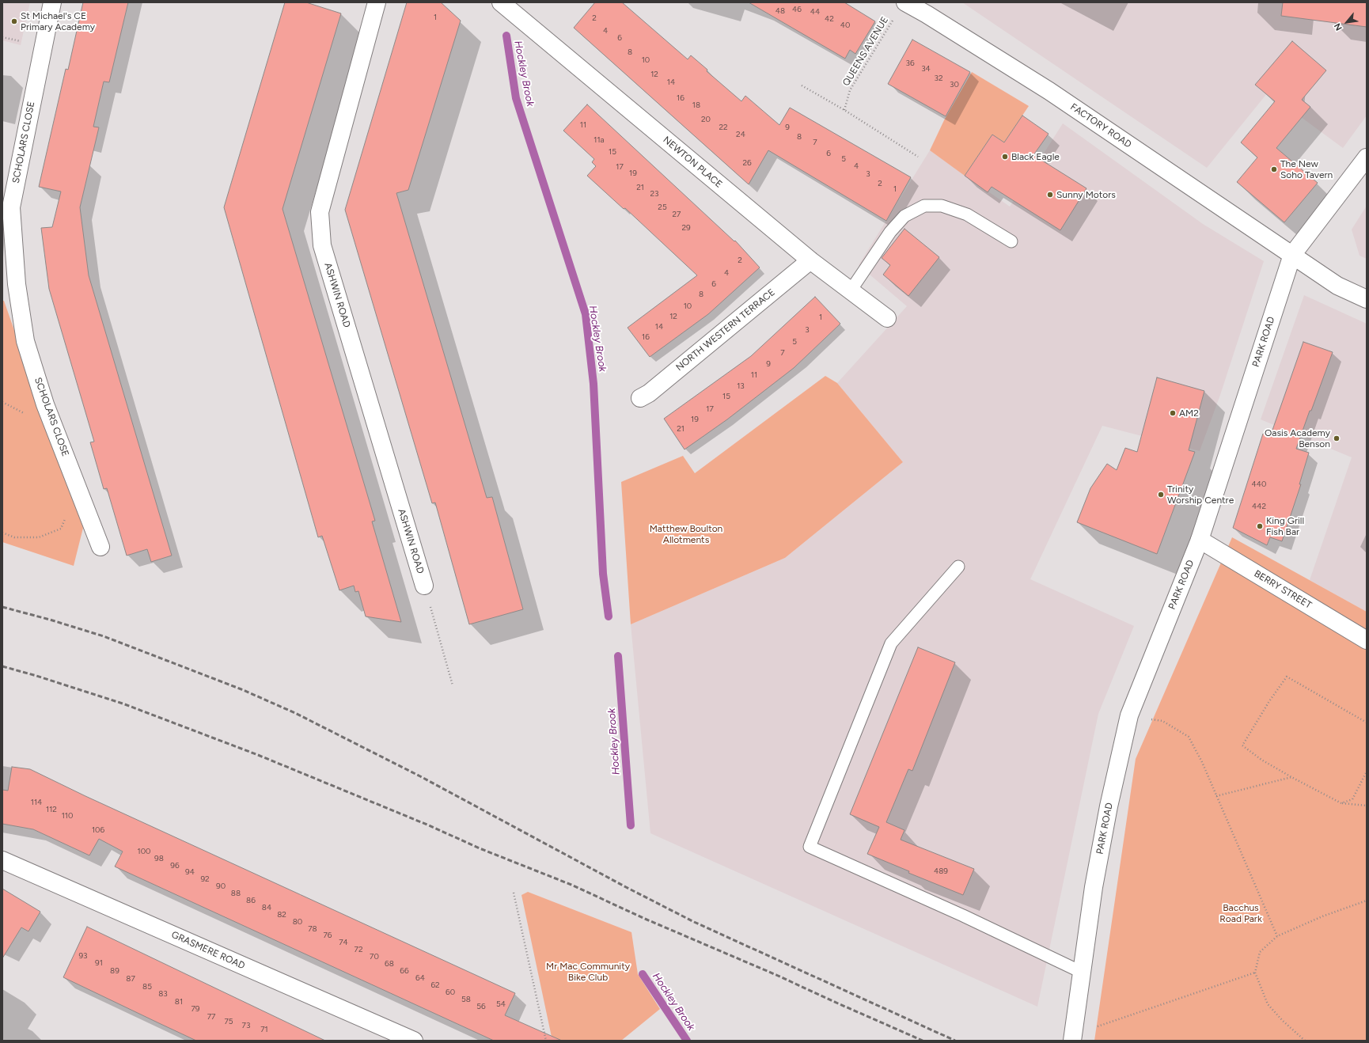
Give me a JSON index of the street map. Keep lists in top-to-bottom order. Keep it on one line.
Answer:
{"streets":{"street":["FACTORY ROAD","SCHOLARS CLOSE","NEWTON PLACE","ASHWIN ROAD","NORTH WESTERN TERRACE","PARK ROAD","BERRY STREET","GRASMERE ROAD"],"path":["QUEENS AVENUE"]},"crossings":[["FACTORY ROAD","PARK ROAD"],["NEWTON PLACE","NORTH WESTERN TERRACE"],["PARK ROAD","BERRY STREET"]],"water":["Hockley Brook"],"parks":["Matthew Boulton Allotments","Bacchus Road Park","Mr Mac Community Bike Club"],"places":["St Michael's CE Primary Academy","Black Eagle","The New Soho Tavern","Sunny Motors","AM2","Oasis Academy Benson","Trinity Worship Centre","King Grill Fish Bar"],"house_numbers":["46","48","44","1","2","42","40","4","6","8","10","36","34","12","32","14","30","16","18","20","11","22","9","24","8","11a","7","15","6","5","26","4","17","19","3","2","21","1","23","25","27","29","2","4","6","8","10","12","1","14","3","16","5","7","9","11","13","15","17","19","21","440","442","114","112","110","106","100","98","96","489","94","92","90","88","86","84","82","80","78","76","74","72","93","70","91","68","89","66","64","87","62","85","60","83","58","81","54","56","79","77","75","73","71"],"north":"bottom left"}
